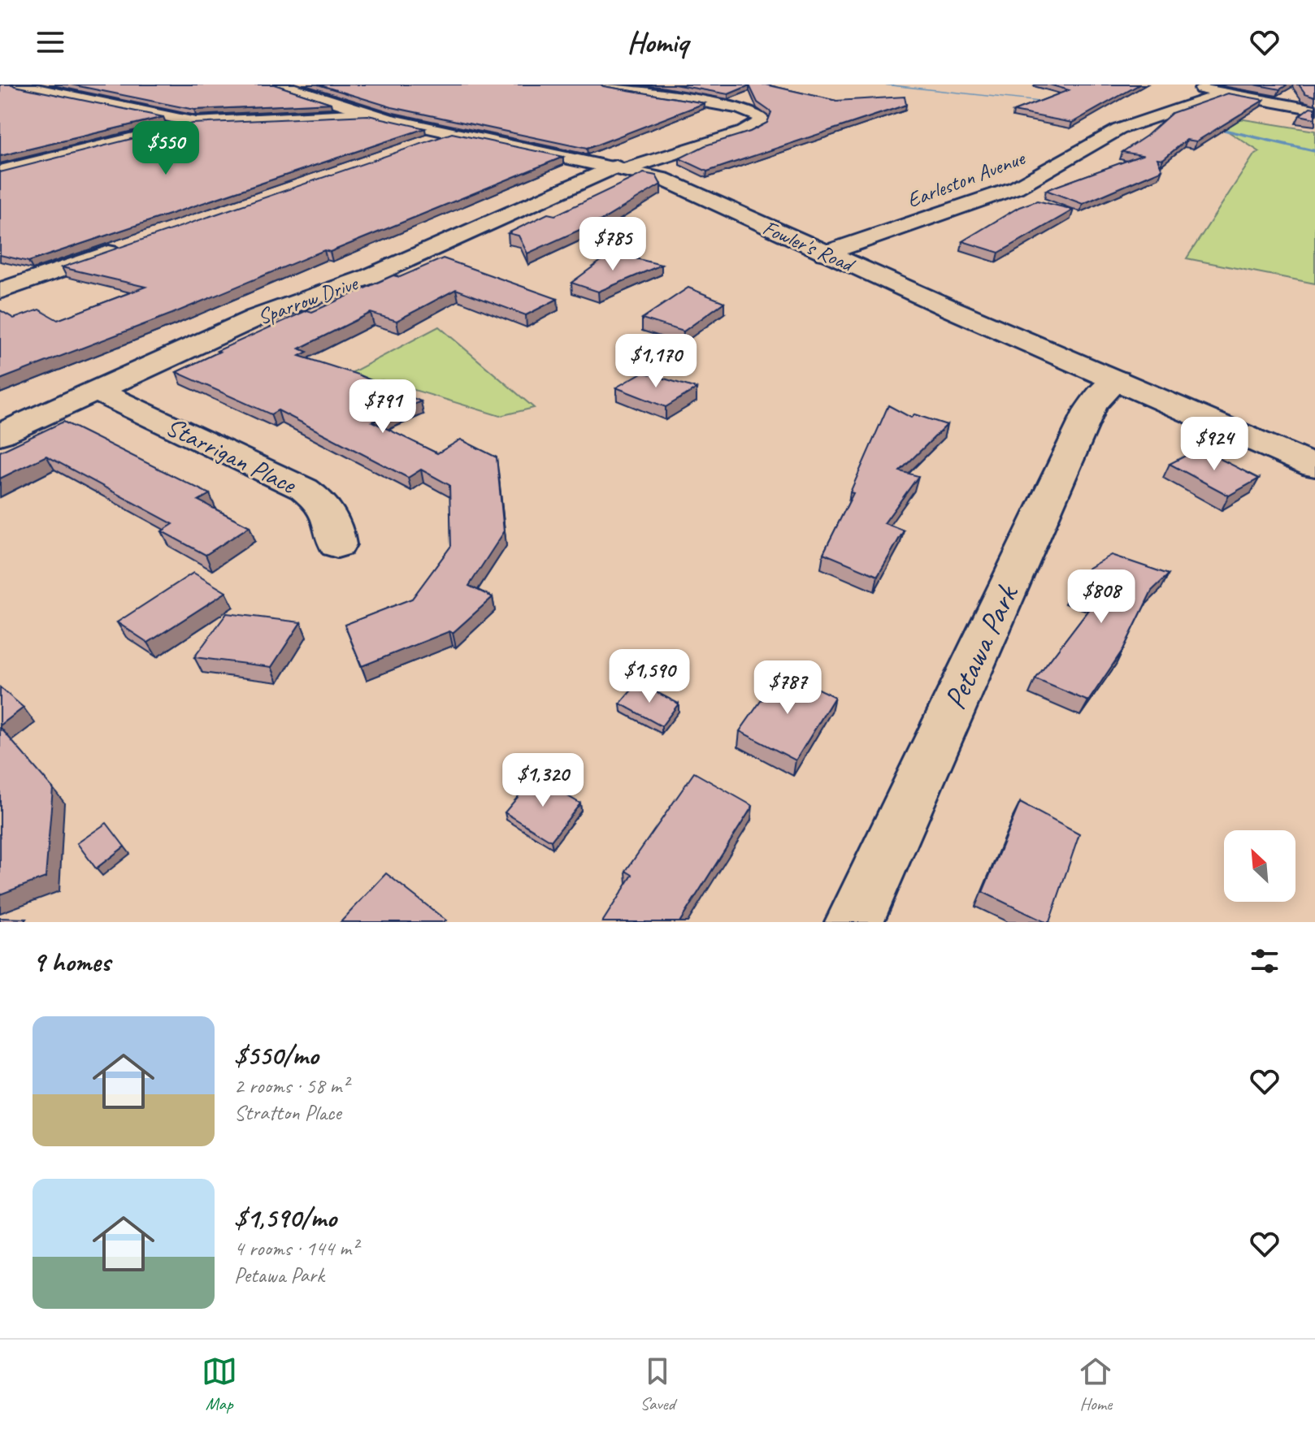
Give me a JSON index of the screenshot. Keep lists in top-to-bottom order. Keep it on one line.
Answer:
{"streets":{"street":["Earleston Avenue","Fowler's Road","Sparrow Drive","Starrigan Place","Petawa Park"]},"crossings":[["Earleston Avenue","Fowler's Road"],["Fowler's Road","Sparrow Drive"],["Fowler's Road","Petawa Park"],["Sparrow Drive","Starrigan Place"]],"north":"top left","page":{"header":"Homiq","price":["$550","$785","$1,170","$791","$924","$808","$1,590","$787","$1,320"],"heading":"9 homes","list":[{"name":"$550/mo","note":"2 rooms · 58 m² · Stratton Place"},{"name":"$1,590/mo","note":"4 rooms · 144 m² · Petawa Park"}],"tabs":["Map","Saved","Home"]}}
